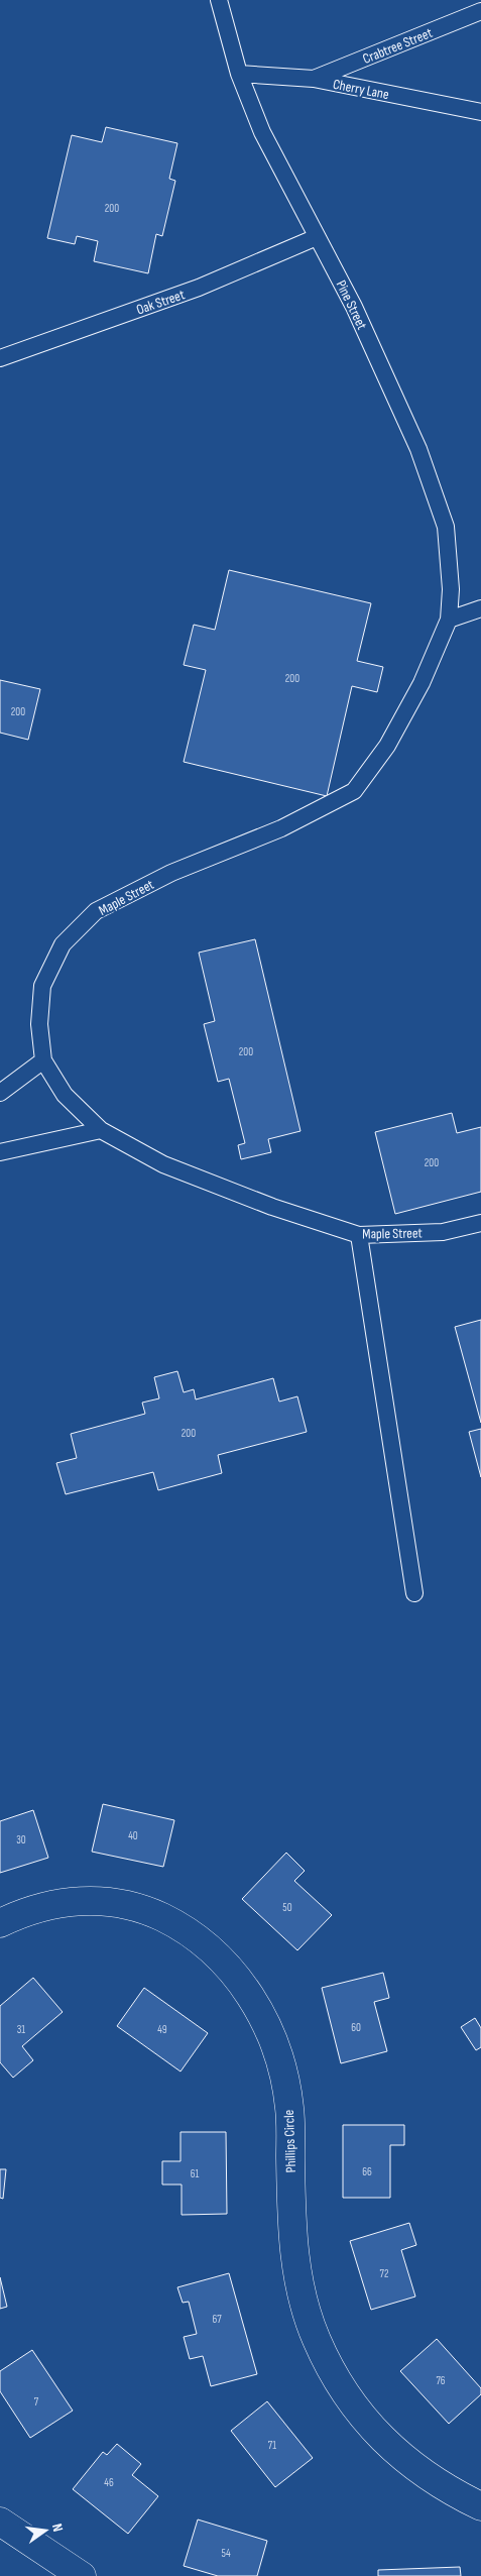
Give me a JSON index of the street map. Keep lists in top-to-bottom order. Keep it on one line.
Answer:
{"streets":{"street":["Phillips Circle"],"lane":["Crabtree Street","Cherry Lane","Oak Street","Pine Street","Maple Street"]},"crossings":[["Crabtree Street","Cherry Lane"],["Cherry Lane","Pine Street"],["Oak Street","Pine Street"],["Pine Street","Maple Street"]],"house_numbers":["200","200","200","200","200","200","40","30","50","60","31","49","66","61","72","67","76","7","71","46","54"],"north":"right"}
